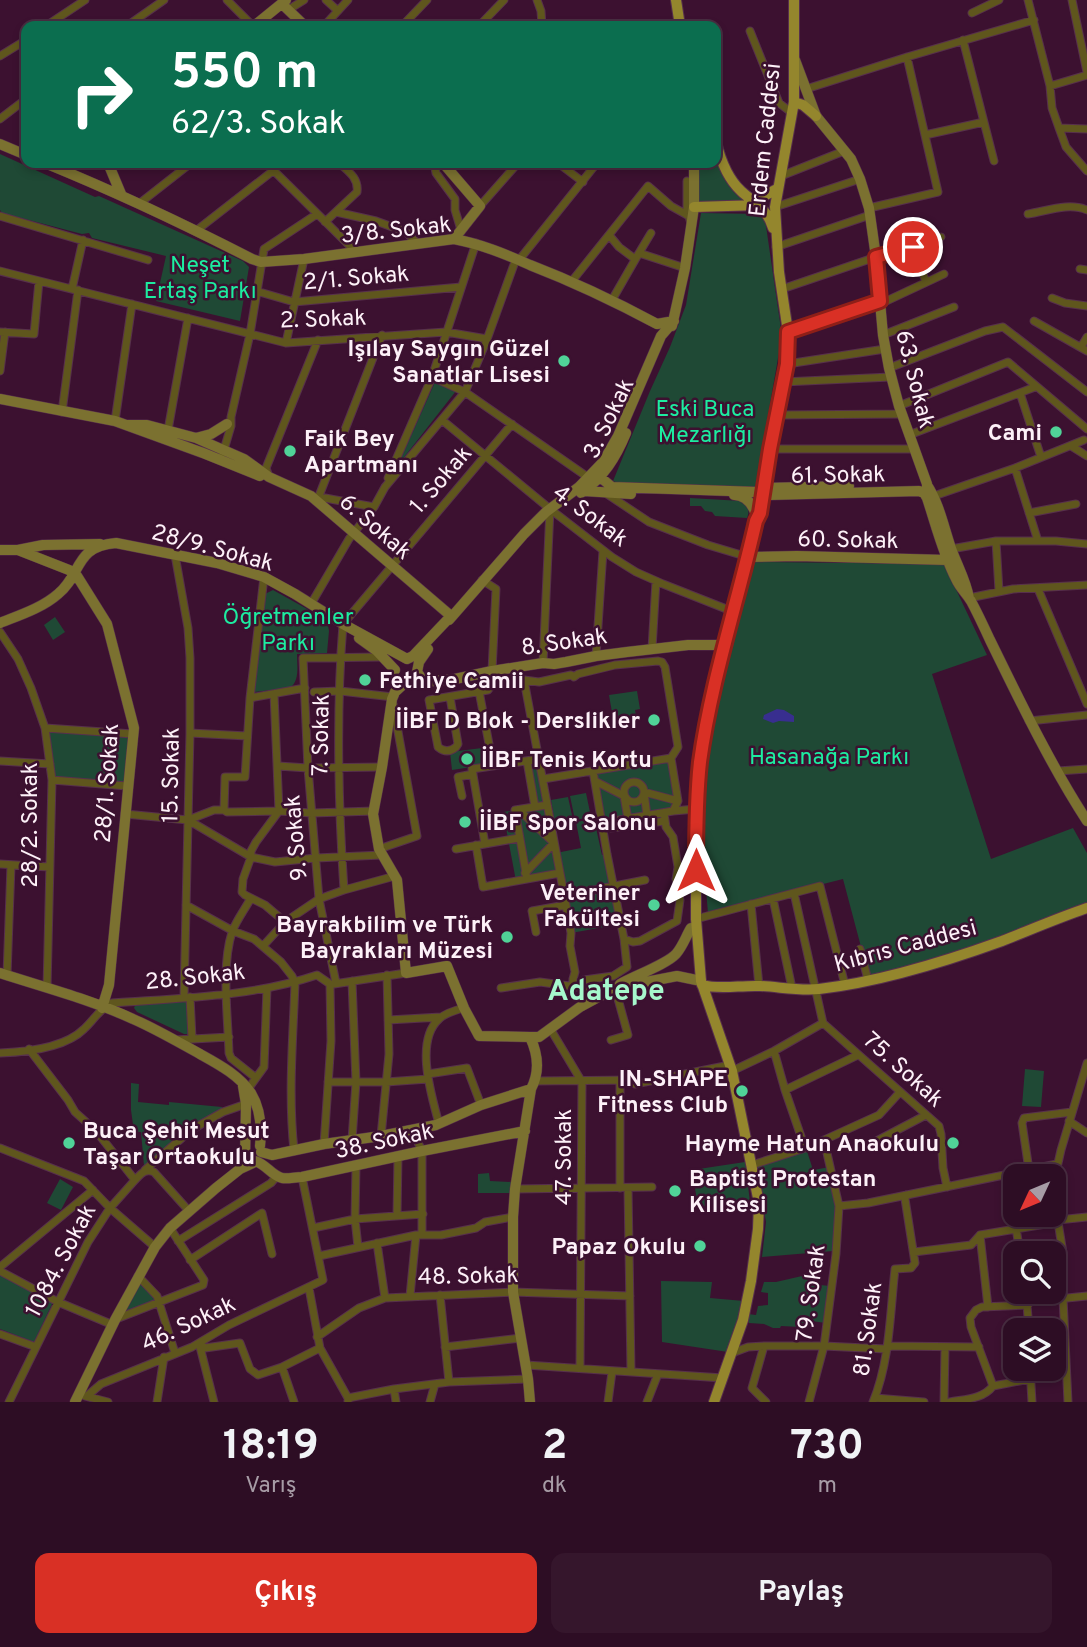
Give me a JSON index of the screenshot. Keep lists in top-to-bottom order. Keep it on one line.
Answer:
{"streets":{"main road":["Erdem Caddesi","3/8. Sokak","63. Sokak","3. Sokak","61. Sokak","6. Sokak","60. Sokak","28/9. Sokak","8. Sokak","28/1. Sokak","Kıbrıs Caddesi","38. Sokak"],"street":["2/1. Sokak","2. Sokak","1. Sokak","4. Sokak","7. Sokak","15. Sokak","28/2. Sokak","9. Sokak","28. Sokak","75. Sokak","47. Sokak","1084. Sokak","48. Sokak","79. Sokak","46. Sokak","81. Sokak"]},"crossings":[["Erdem Caddesi","63. Sokak"],["Erdem Caddesi","61. Sokak"],["Erdem Caddesi","4. Sokak"],["Erdem Caddesi","60. Sokak"],["Erdem Caddesi","8. Sokak"],["Erdem Caddesi","Kıbrıs Caddesi"],["3/8. Sokak","3. Sokak"],["63. Sokak","61. Sokak"],["63. Sokak","60. Sokak"],["3. Sokak","61. Sokak"],["3. Sokak","4. Sokak"],["3. Sokak","6. Sokak"],["3. Sokak","28/9. Sokak"],["3. Sokak","8. Sokak"],["1. Sokak","4. Sokak"],["1. Sokak","6. Sokak"],["1. Sokak","28/9. Sokak"],["1. Sokak","7. Sokak"],["28/9. Sokak","8. Sokak"],["28/9. Sokak","7. Sokak"],["28/9. Sokak","15. Sokak"],["28/9. Sokak","28/1. Sokak"],["28/9. Sokak","9. Sokak"],["7. Sokak","9. Sokak"],["15. Sokak","28. Sokak"],["28/1. Sokak","28. Sokak"],["9. Sokak","28. Sokak"],["47. Sokak","48. Sokak"]],"districts":["Adatepe"],"parks":["Neşet Ertaş Parkı","Eski Buca Mezarlığı","Öğretmenler Parkı","Hasanağa Parkı"],"places":["Işılay Saygın Güzel Sanatlar Lisesi","Cami","Faik Bey Apartmanı","Fethiye Camii","İİBF D Blok - Derslikler","İİBF Tenis Kortu","İİBF Spor Salonu","Veteriner Fakültesi","Bayrakbilim ve Türk Bayrakları Müzesi","IN-SHAPE Fitness Club","Buca Şehit Mesut Taşar Ortaokulu","Hayme Hatun Anaokulu","Baptist Protestan Kilisesi","Papaz Okulu"],"north":"bottom left","page":{"turn":["550 m","62/3. Sokak"],"eta":["18:19","Varış","2","dk","730","m"],"buttons":["Çıkış","Paylaş"]}}
